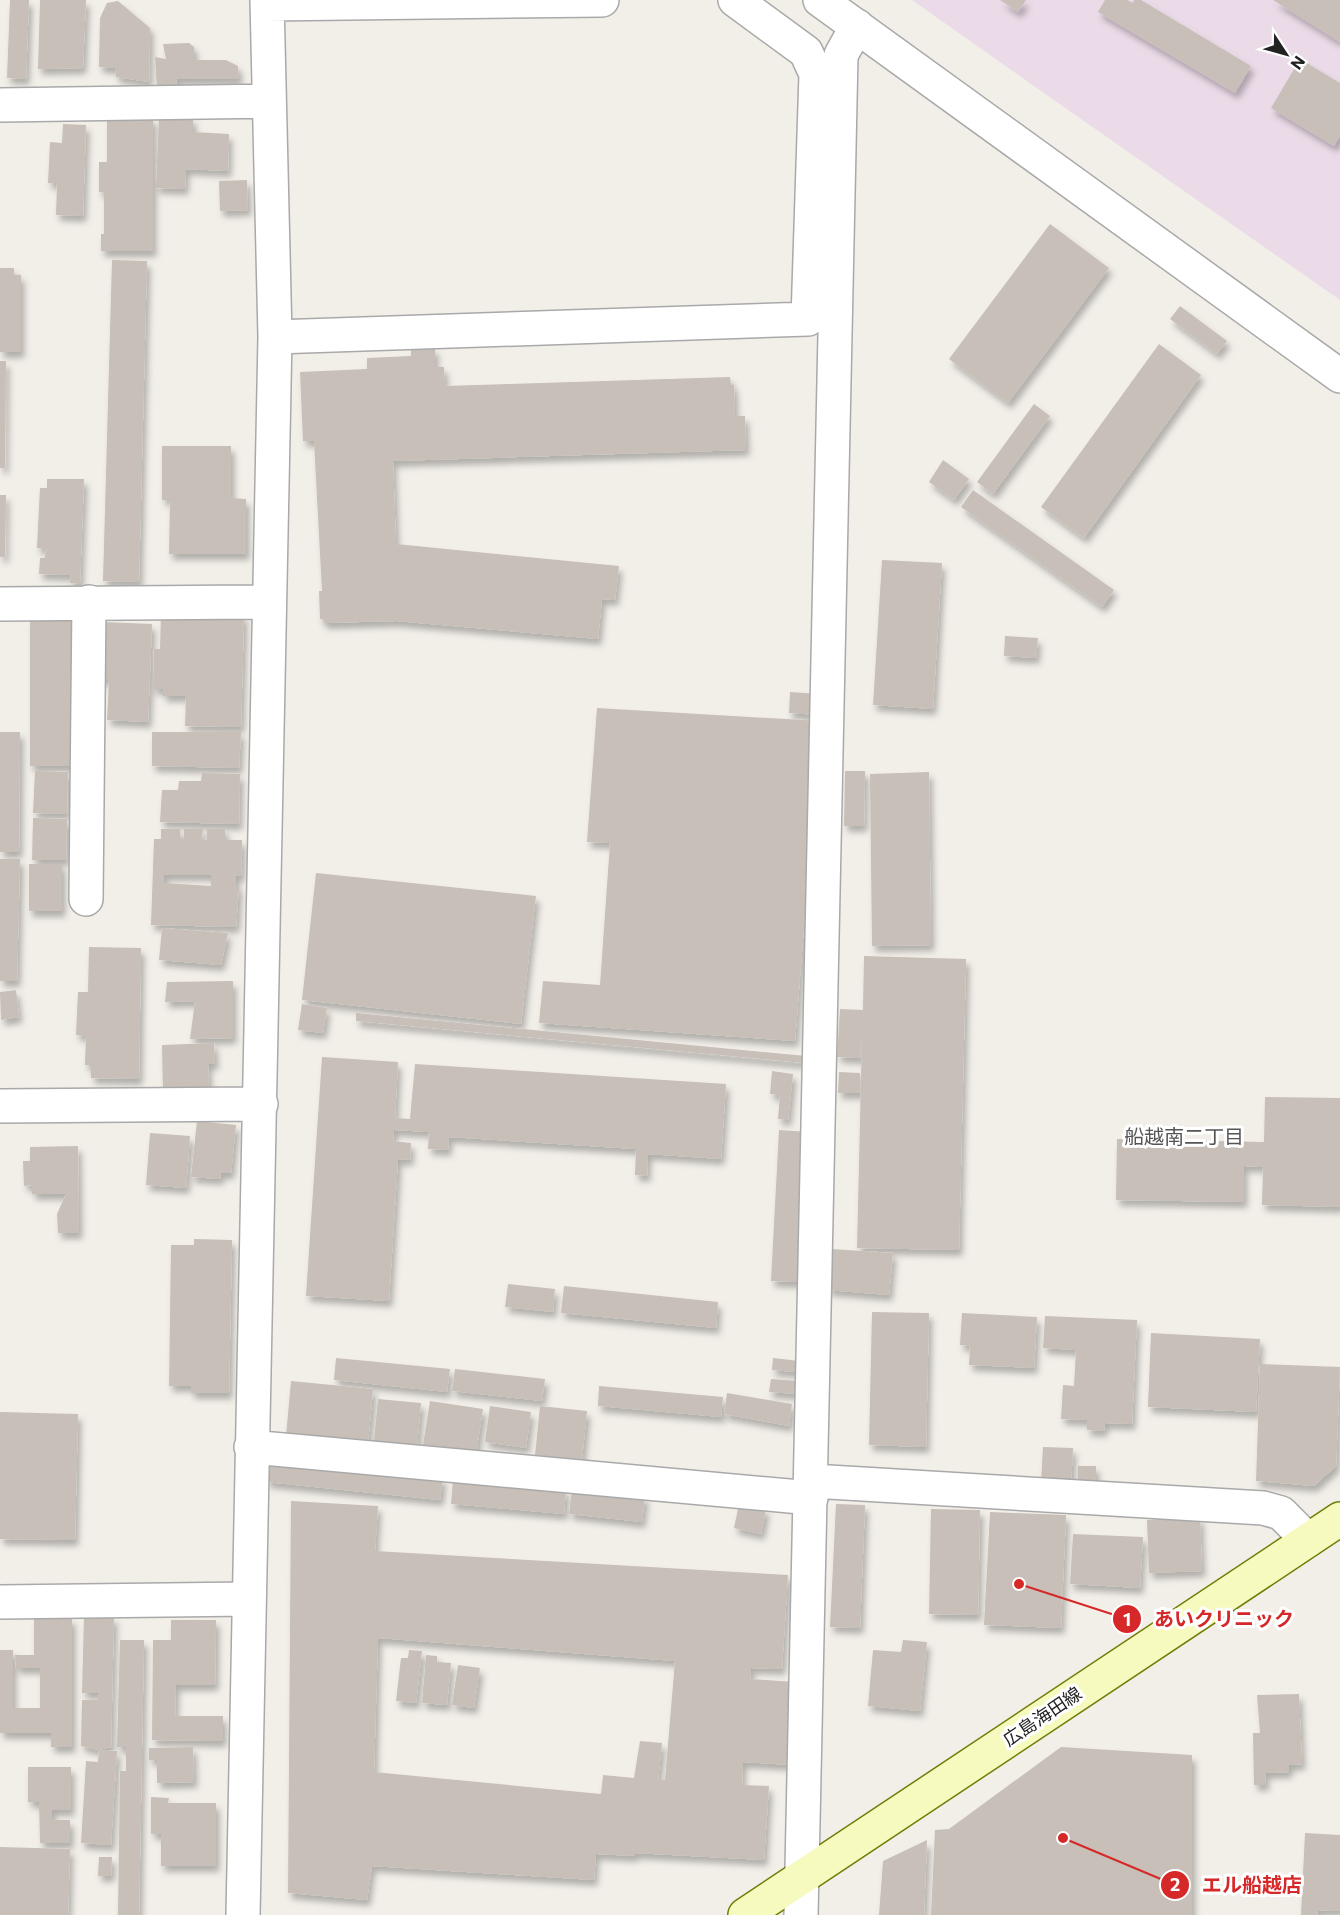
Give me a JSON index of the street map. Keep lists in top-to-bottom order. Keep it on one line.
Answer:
{"streets":{"main road":["広島海田線"]},"districts":["船越南二丁目"],"places":["あいクリニック","エル船越店"],"north":"bottom right"}
